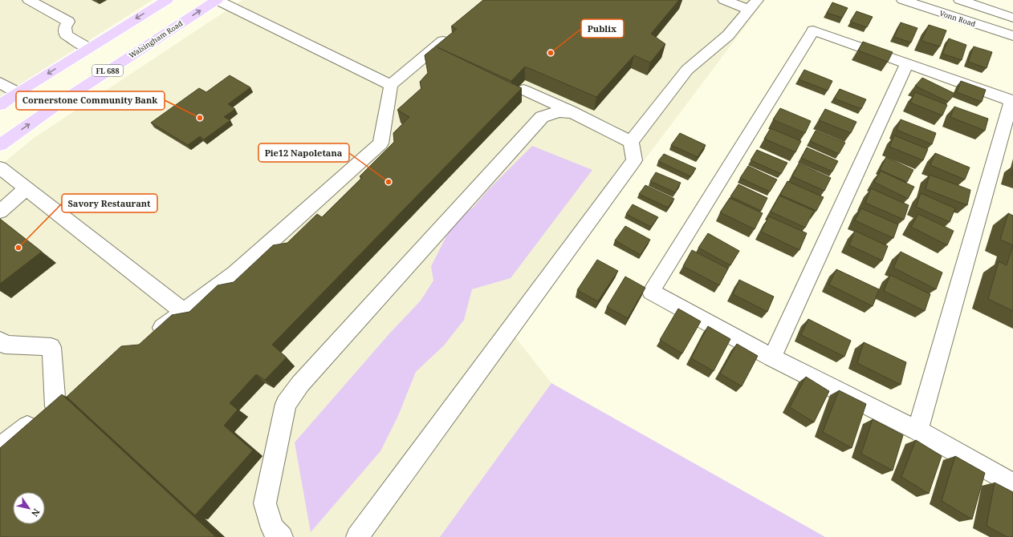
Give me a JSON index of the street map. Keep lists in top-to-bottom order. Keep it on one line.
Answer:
{"streets":{"main road":["Walsingham Road","FL 688"],"street":["Vonn Road"]},"places":["Publix","Cornerstone Community Bank","Pie12 Napoletana","Savory Restaurant"],"north":"bottom right"}
